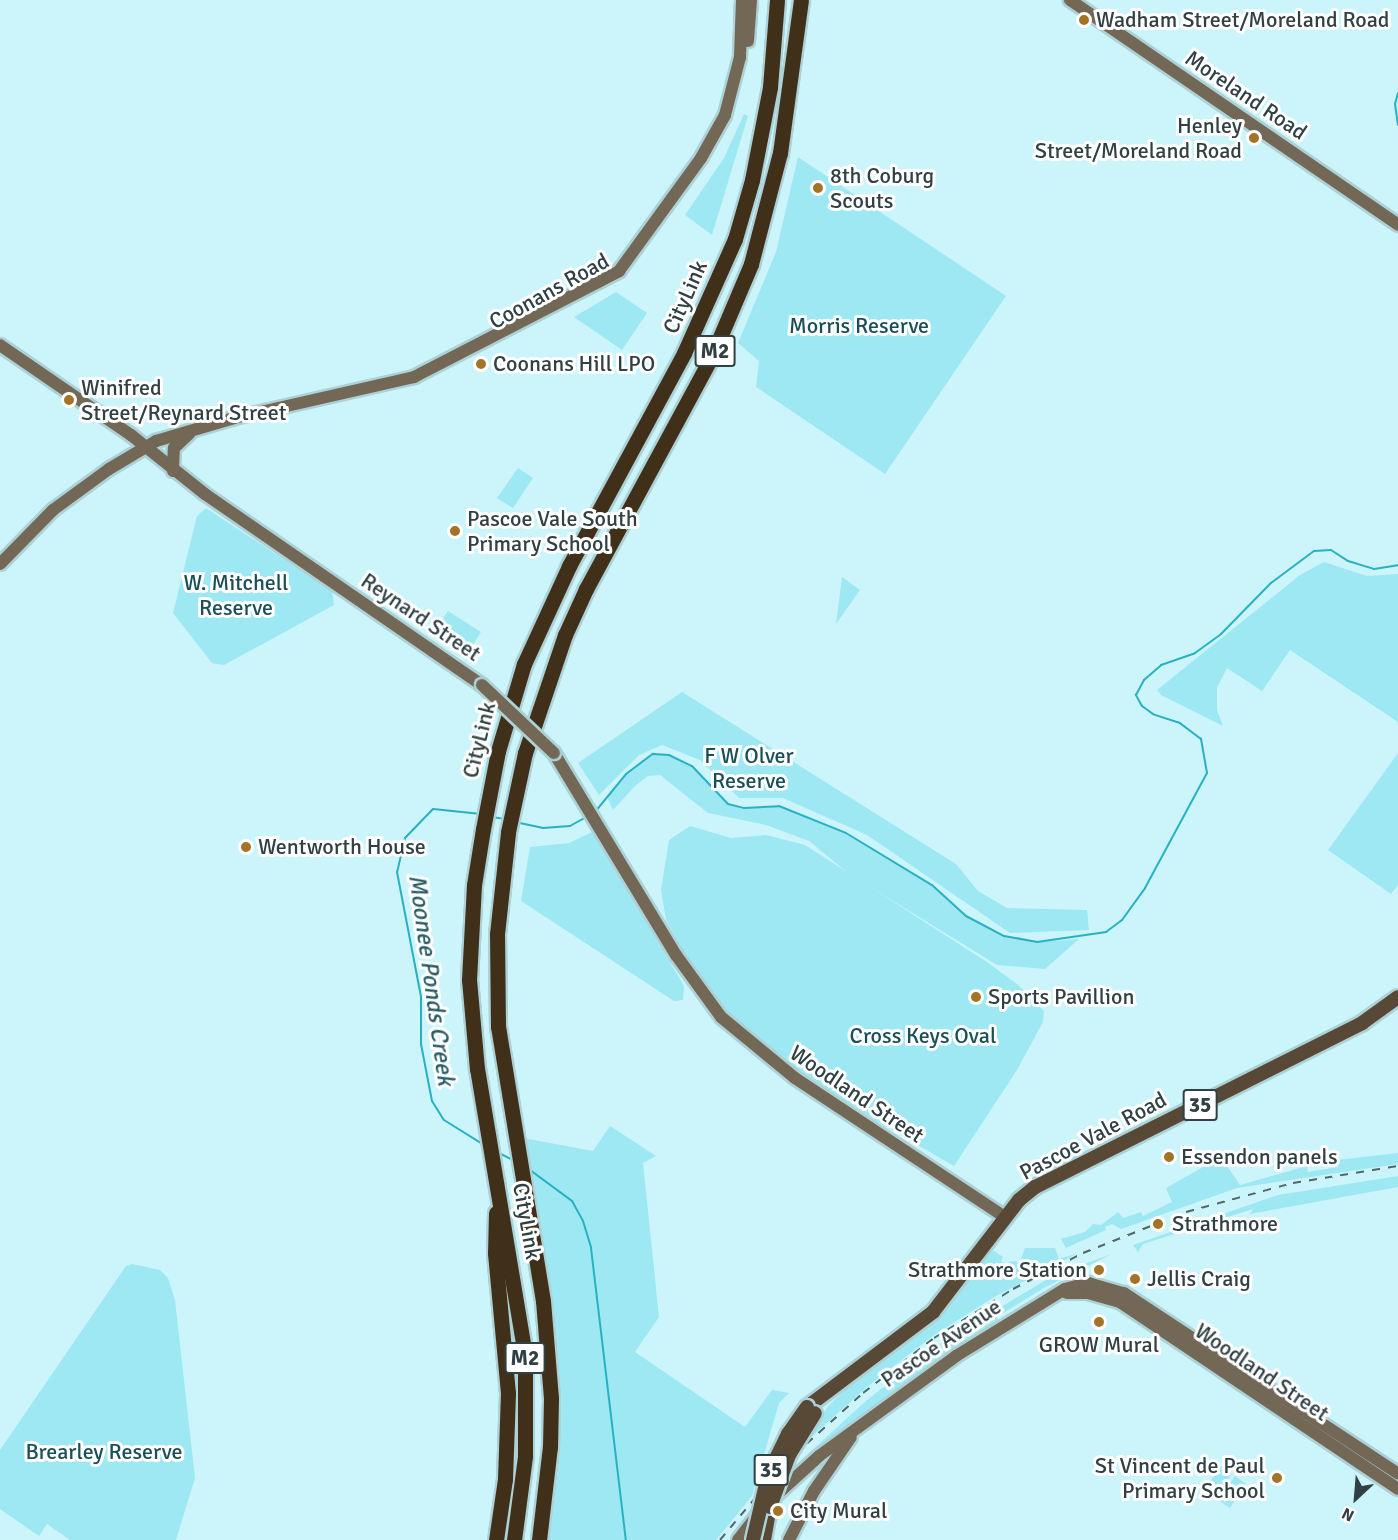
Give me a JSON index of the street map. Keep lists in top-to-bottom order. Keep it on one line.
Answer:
{"streets":{"highway":["CityLink","M2"],"main road":["35","Pascoe Vale Road"],"street":["Moreland Road","Coonans Road","Reynard Street","Woodland Street","Pascoe Avenue"]},"crossings":[["Coonans Road","Reynard Street"],["Reynard Street","Woodland Street"],["Woodland Street","Pascoe Vale Road"],["Woodland Street","Pascoe Avenue"]],"water":["Moonee Ponds Creek"],"parks":["Morris Reserve","W. Mitchell Reserve","F W Olver Reserve","Cross Keys Oval","Brearley Reserve"],"places":["Wadham Street/Moreland Road","Henley Street/Moreland Road","8th Coburg Scouts","Coonans Hill LPO","Winifred Street/Reynard Street","Pascoe Vale South Primary School","Wentworth House","Sports Pavillion","Essendon panels","Strathmore","Strathmore Station","Jellis Craig","GROW Mural","St Vincent de Paul Primary School","City Mural"],"north":"bottom left"}
